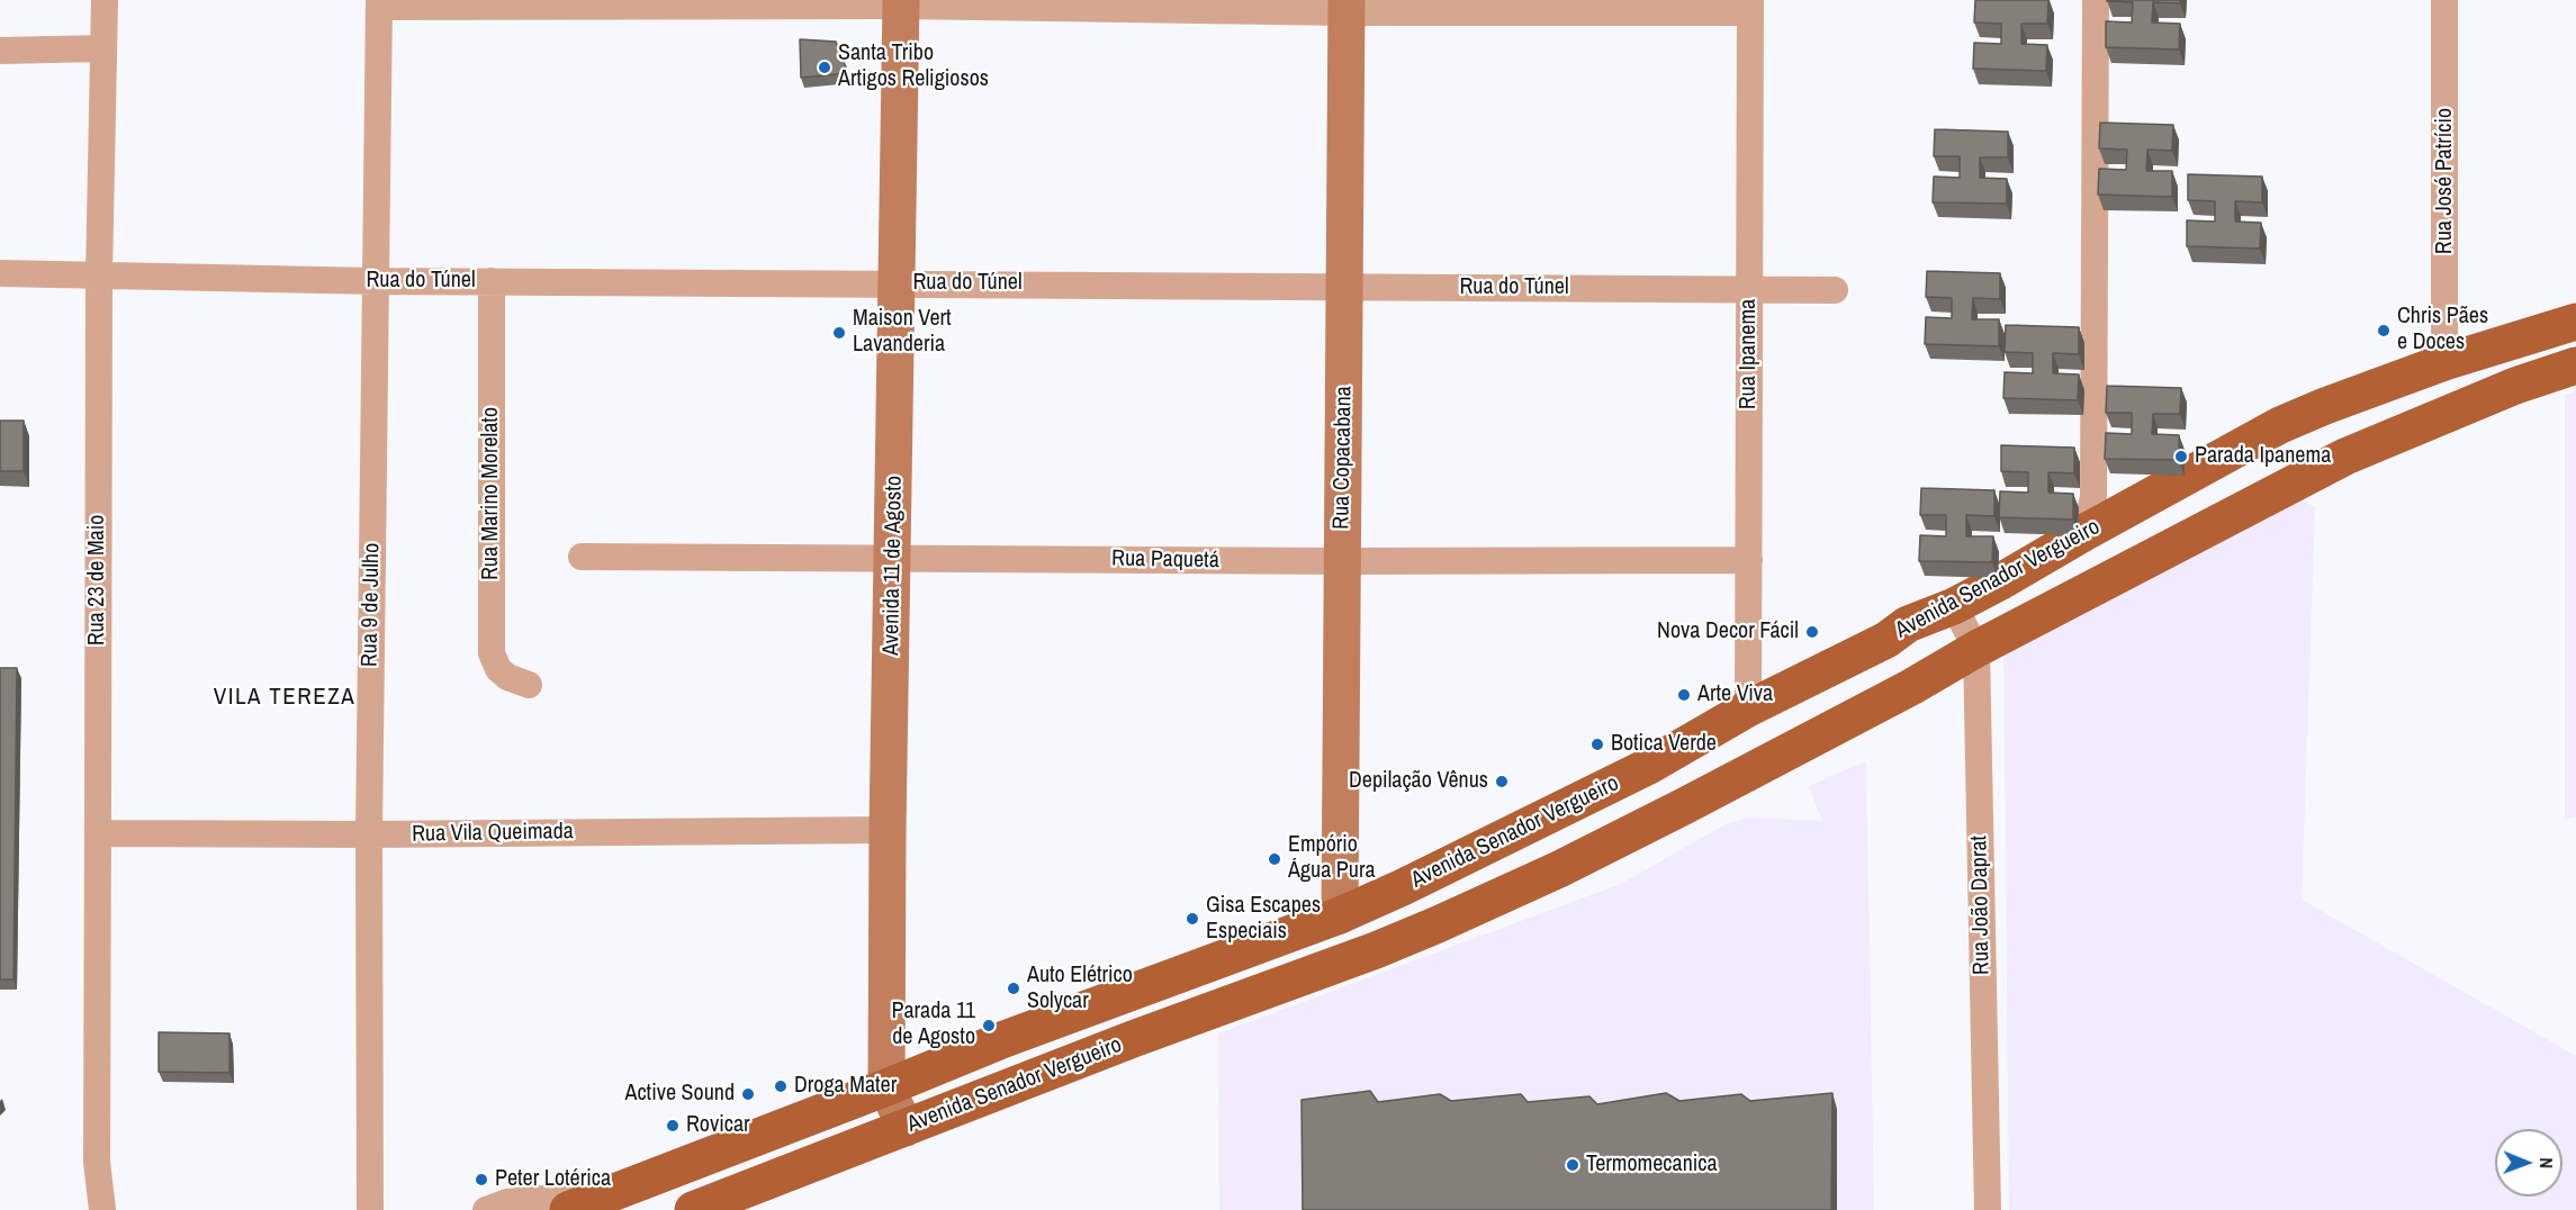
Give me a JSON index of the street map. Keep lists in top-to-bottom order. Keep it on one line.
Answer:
{"streets":{"main road":["Avenida Senador Vergueiro"],"street":["Rua José Patrício","Rua do Túnel","Rua Ipanema","Rua Copacabana","Rua Marino Morelato","Rua Paquetá","Avenida 11 de Agosto","Rua 23 de Maio","Rua 9 de Julho","Rua Vila Queimada","Rua João Daprat"]},"crossings":[["Rua José Patrício","Avenida Senador Vergueiro"],["Rua do Túnel","Rua Ipanema"],["Rua do Túnel","Rua Copacabana"],["Rua do Túnel","Rua Marino Morelato"],["Rua do Túnel","Avenida 11 de Agosto"],["Rua do Túnel","Rua 23 de Maio"],["Rua do Túnel","Rua 9 de Julho"],["Rua Ipanema","Rua Paquetá"],["Rua Ipanema","Avenida Senador Vergueiro"],["Rua Copacabana","Rua Paquetá"],["Rua Copacabana","Avenida Senador Vergueiro"],["Rua Paquetá","Avenida 11 de Agosto"],["Avenida 11 de Agosto","Avenida Senador Vergueiro"],["Avenida 11 de Agosto","Rua Vila Queimada"],["Avenida Senador Vergueiro","Rua João Daprat"],["Rua 23 de Maio","Rua Vila Queimada"],["Rua 9 de Julho","Rua Vila Queimada"]],"districts":["VILA TEREZA"],"places":["Santa Tribo Artigos Religiosos","Chris Pães e Doces","Maison Vert Lavanderia","Parada Ipanema","Nova Decor Fácil","Arte Viva","Botica Verde","Depilação Vênus","Empório Água Pura","Gisa Escapes Especiais","Auto Elétrico Solycar","Parada 11 de Agosto","Droga Mater","Active Sound","Rovicar","Termomecanica","Peter Lotérica"],"north":"right"}
